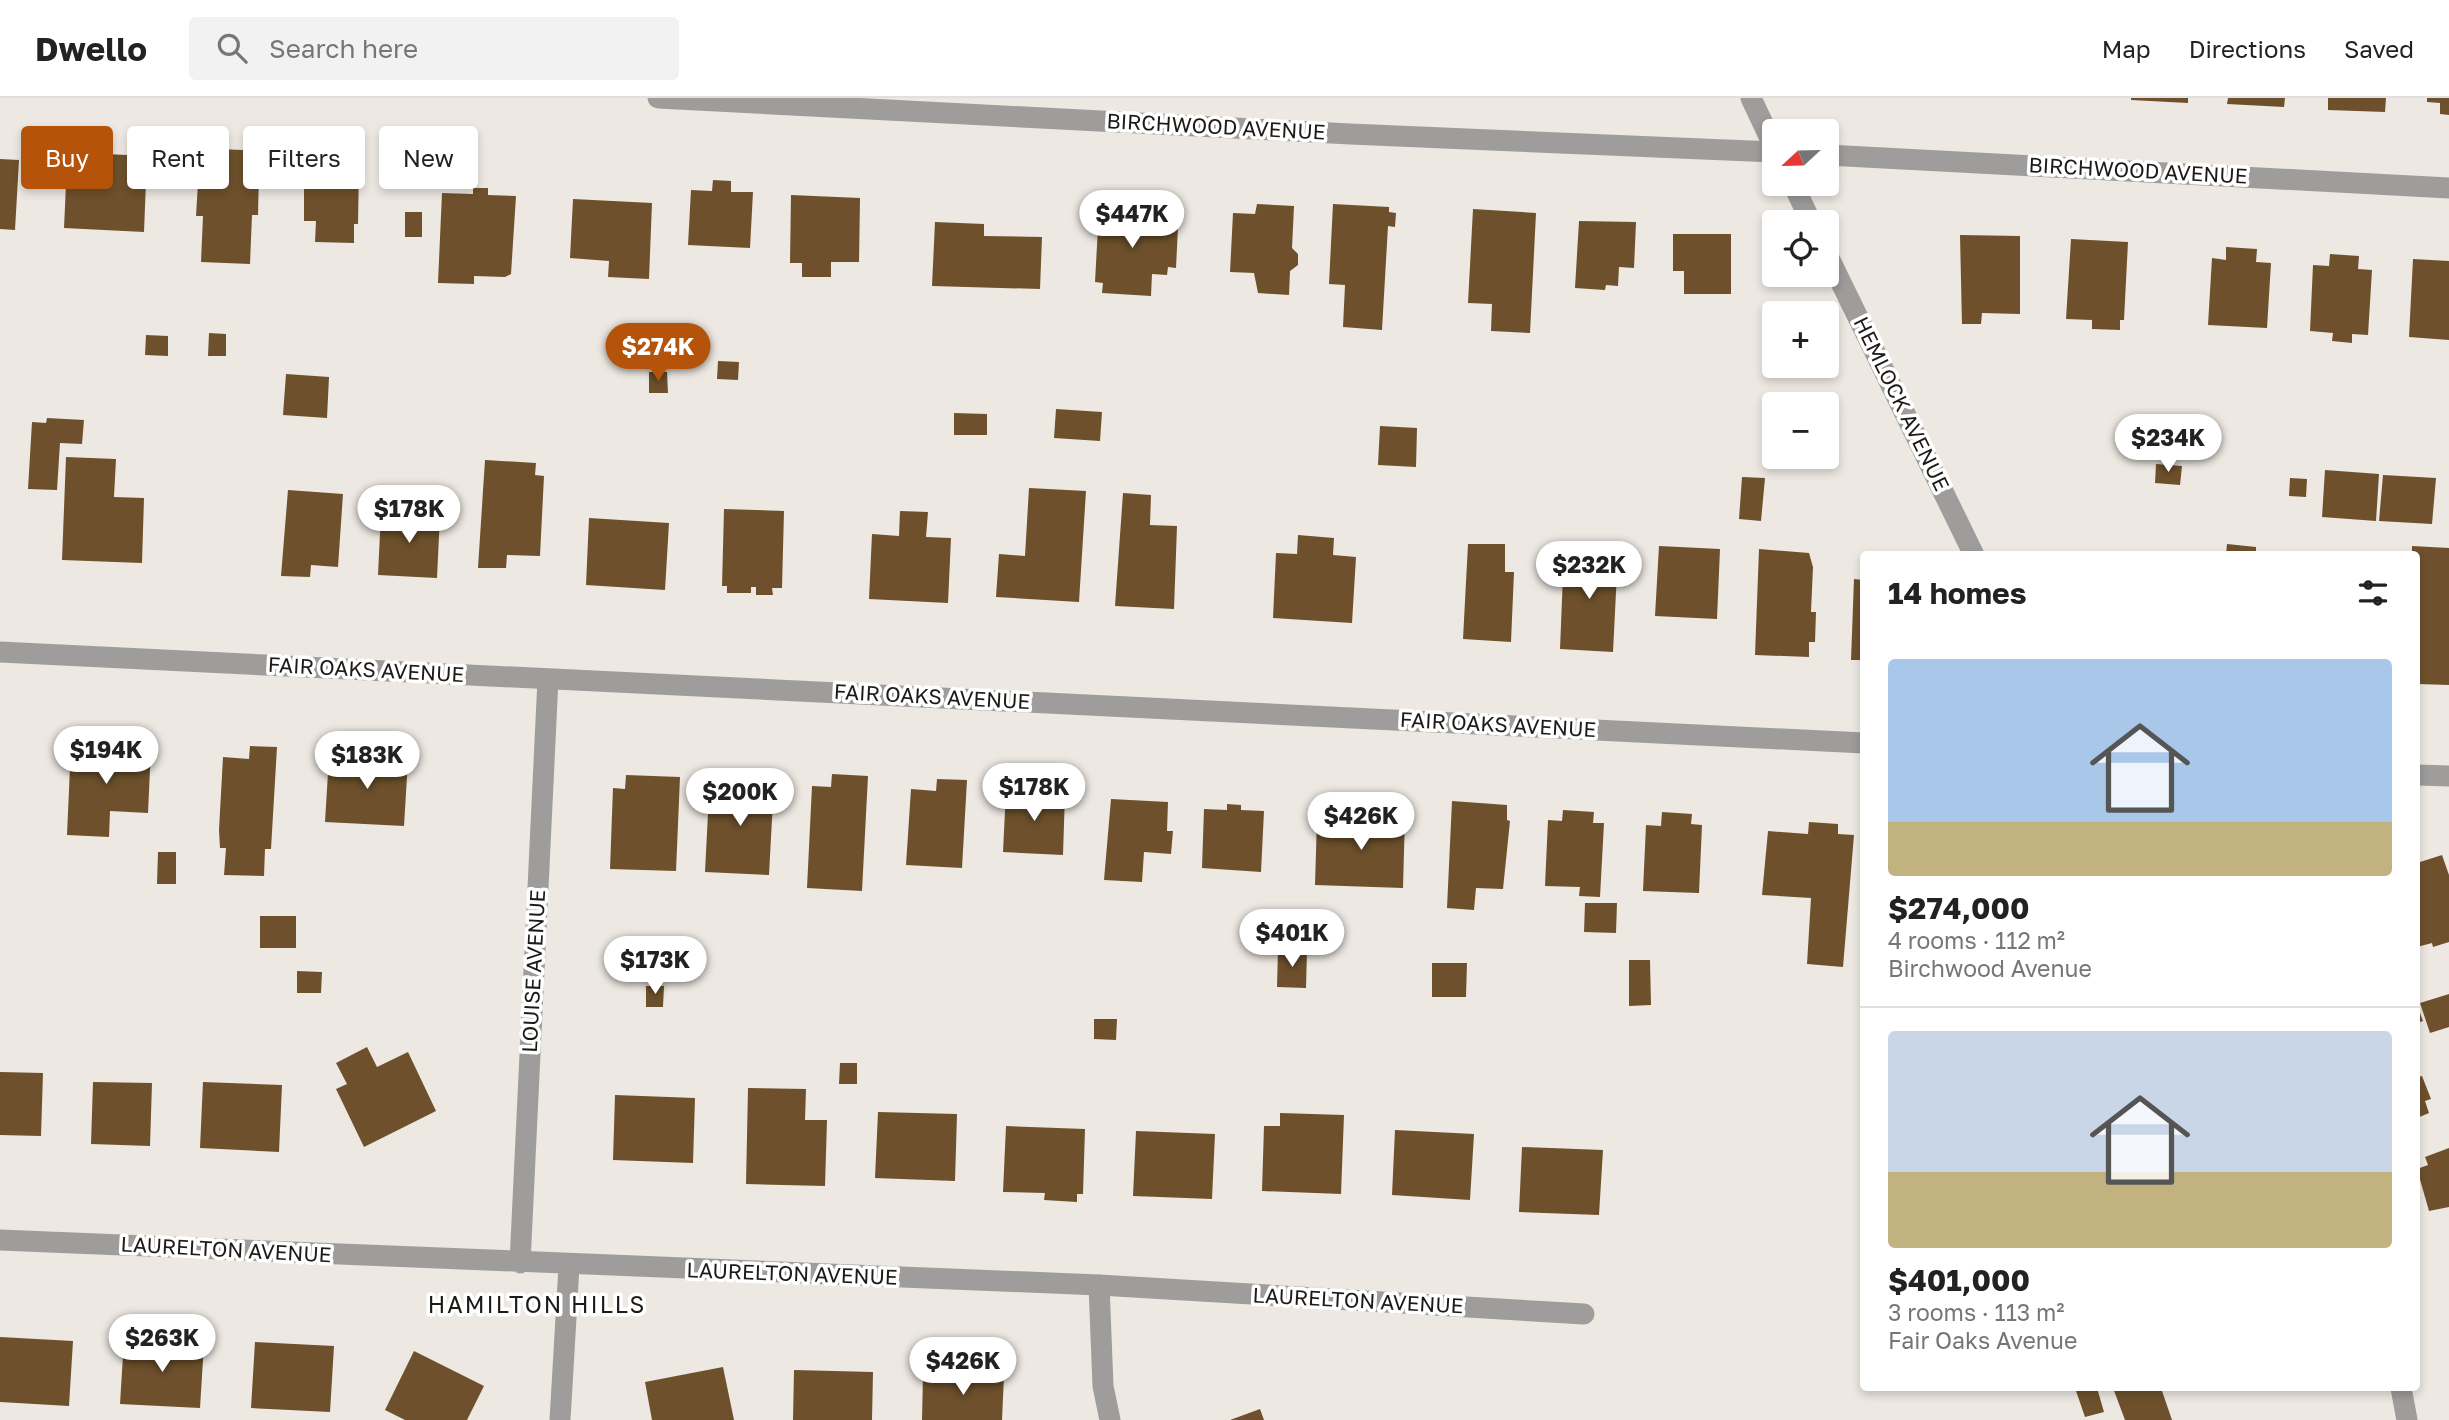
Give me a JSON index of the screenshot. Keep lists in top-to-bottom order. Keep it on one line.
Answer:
{"streets":{"street":["BIRCHWOOD AVENUE","HEMLOCK AVENUE","FAIR OAKS AVENUE","LOUISE AVENUE","LAURELTON AVENUE"]},"crossings":[["FAIR OAKS AVENUE","LOUISE AVENUE"],["LOUISE AVENUE","LAURELTON AVENUE"]],"districts":["HAMILTON HILLS"],"north":"left","page":{"header":"Dwello","search":"Search here","nav":["Map","Directions","Saved"],"map_buttons":["+","−"],"chip":["Buy","Rent","Filters","New"],"price":["$447K","$274K","$234K","$178K","$232K","$194K","$183K","$178K","$200K","$426K","$401K","$173K","$263K","$426K"],"heading":"14 homes","list":[{"name":"$274,000","note":"4 rooms · 112 m² · Birchwood Avenue"},{"name":"$401,000","note":"3 rooms · 113 m² · Fair Oaks Avenue"}]}}
